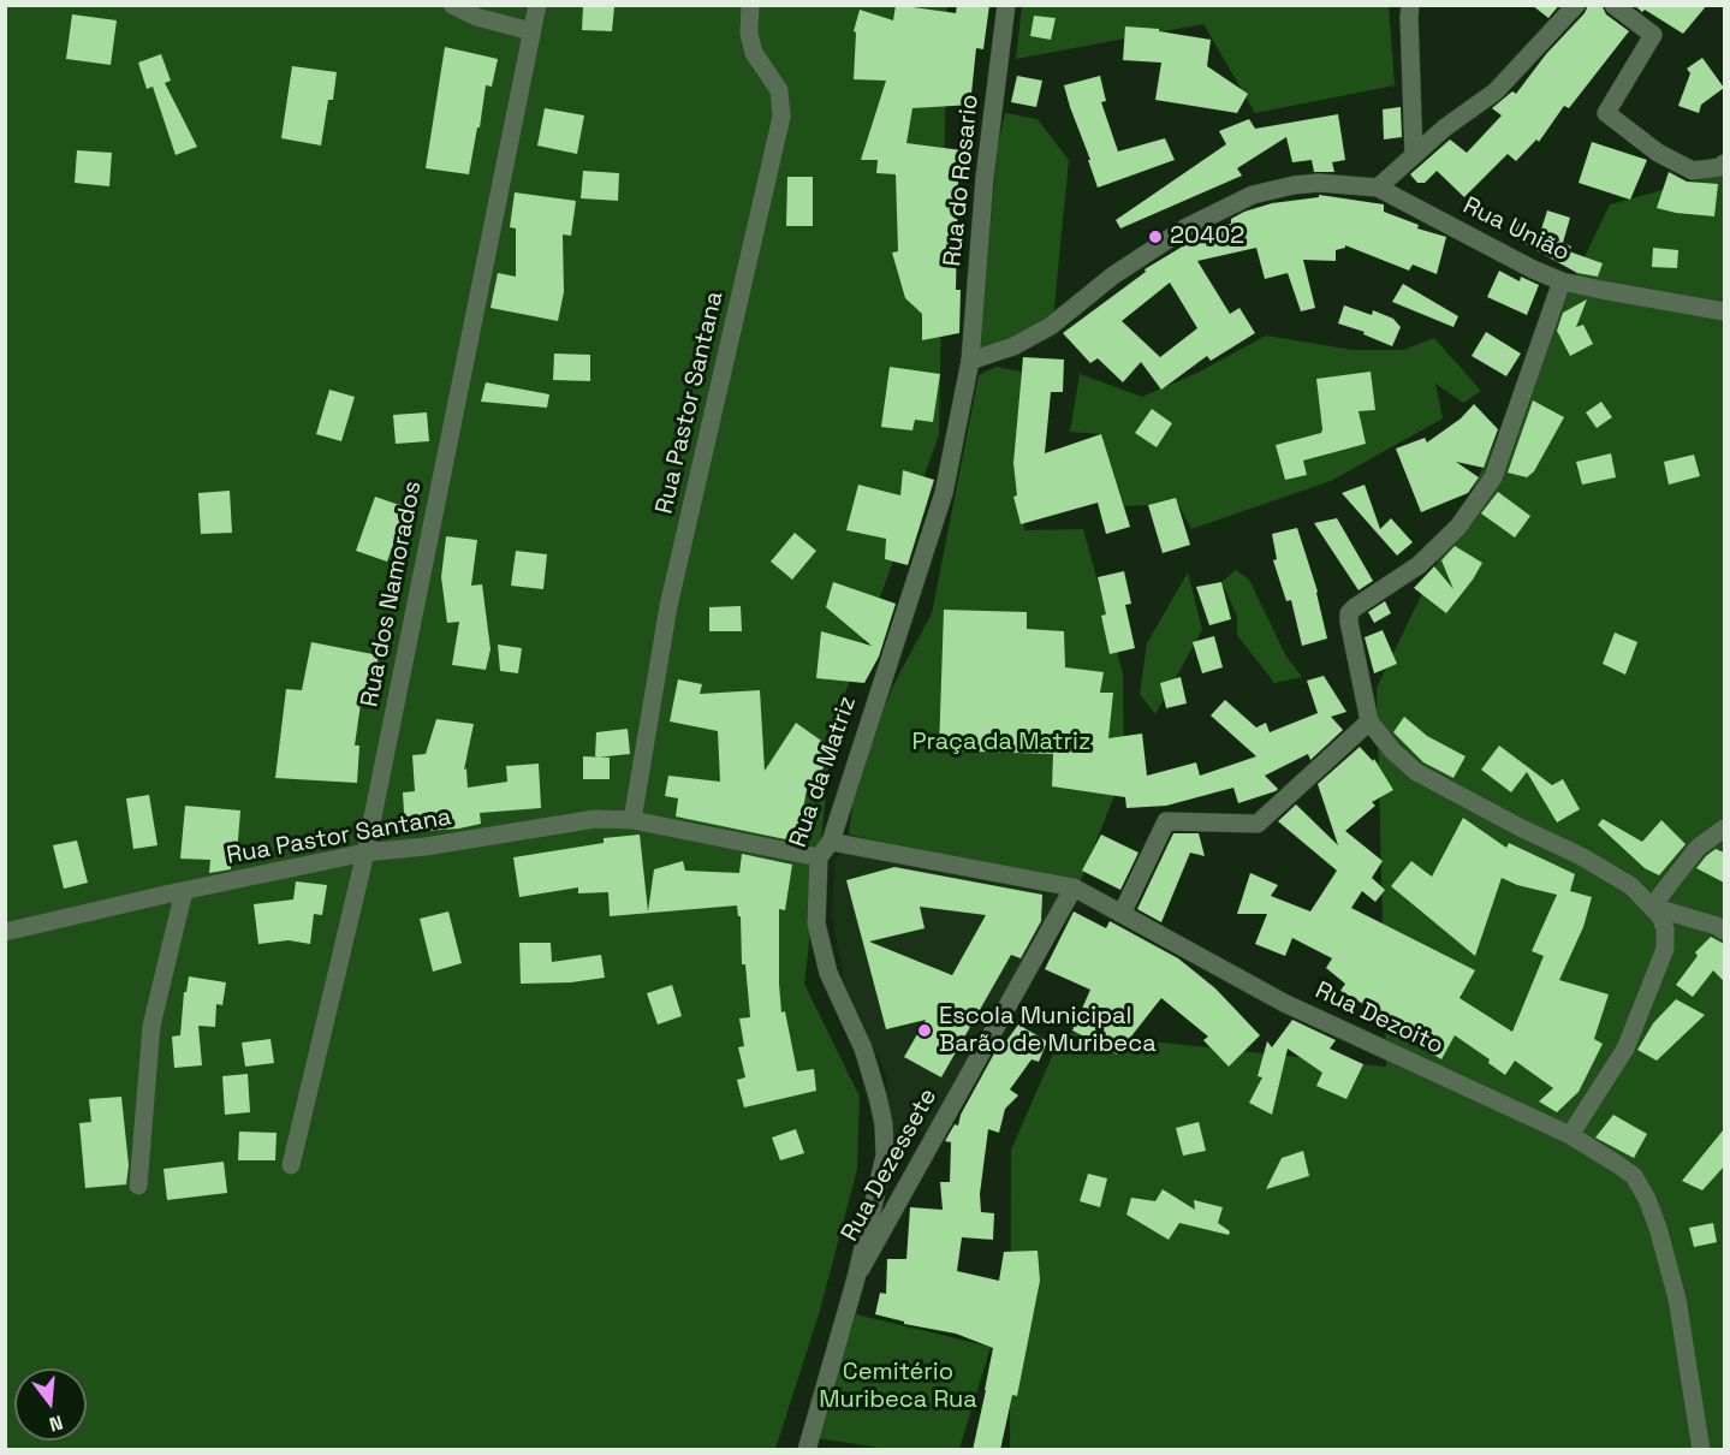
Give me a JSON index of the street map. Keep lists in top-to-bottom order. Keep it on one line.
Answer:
{"streets":{"street":["Rua do Rosario","Rua União","Rua Pastor Santana","Rua dos Namorados","Rua da Matriz","Rua Dezoito","Rua Dezessete"]},"crossings":[["Rua do Rosario","Rua da Matriz"],["Rua Pastor Santana","Rua dos Namorados"],["Rua Pastor Santana","Rua da Matriz"],["Rua da Matriz","Rua Dezoito"],["Rua da Matriz","Rua Dezessete"],["Rua Dezoito","Rua Dezessete"]],"parks":["Praça da Matriz","Cemitério Muribeca Rua"],"places":["20402","Escola Municipal Barão de Muribeca"],"north":"bottom"}
